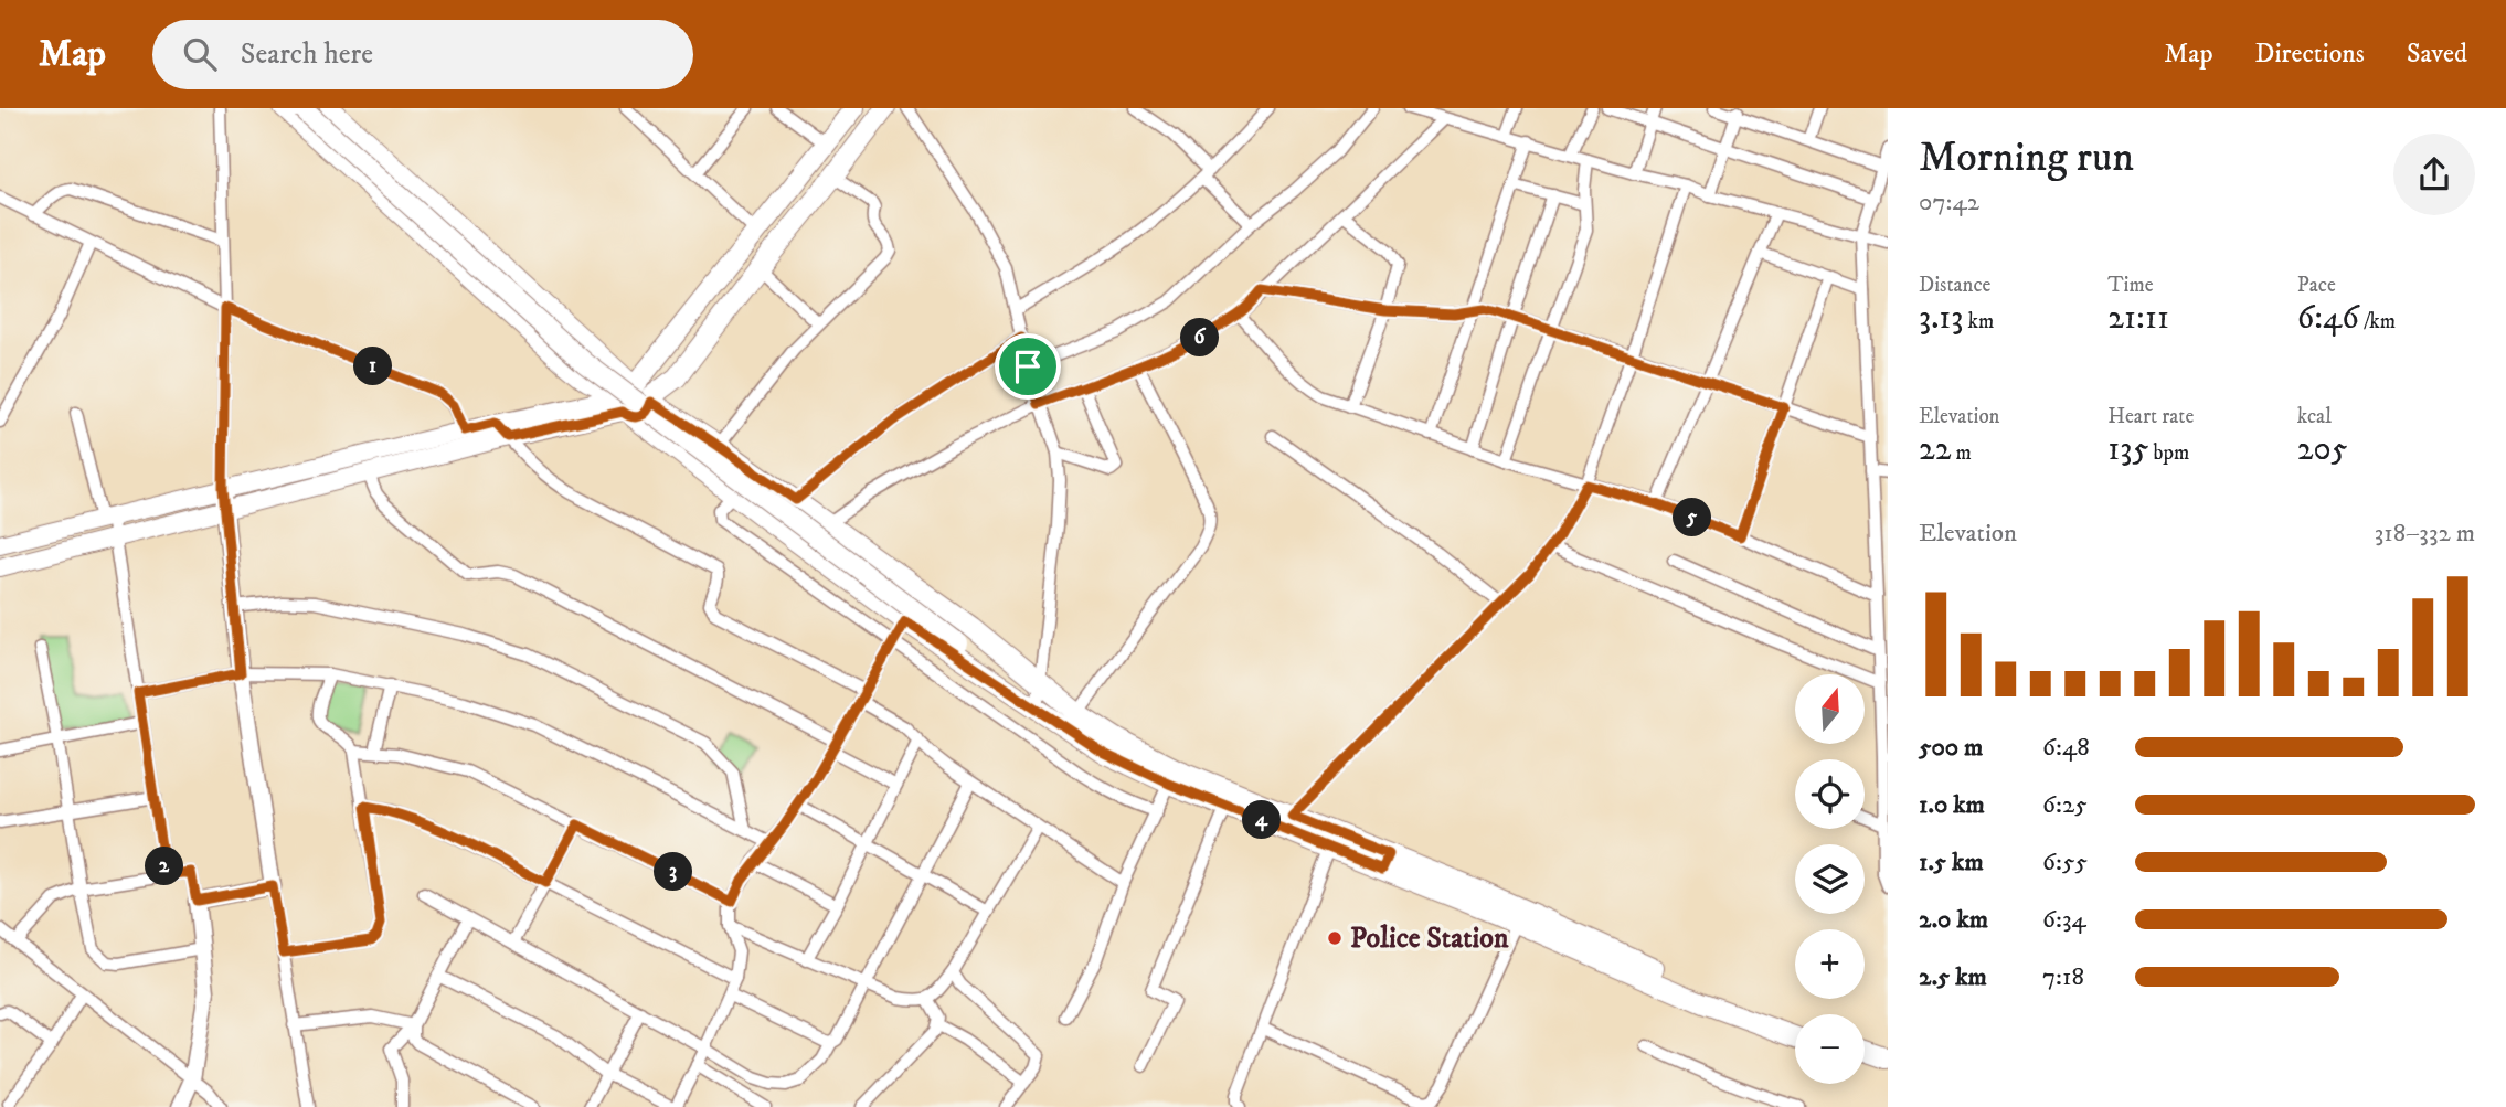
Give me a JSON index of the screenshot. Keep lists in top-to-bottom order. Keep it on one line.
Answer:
{"places":["Police Station"],"north":"top","page":{"header":"Map","search":"Search here","nav":["Map","Directions","Saved"],"heading":["Morning run","07:42"],"stats":[["Distance","3.13 km"],["Time","21:11"],["Pace","6:46 /km"],["Elevation","22 m"],["Heart rate","135 bpm"],["kcal","205"]],"pins":["6","1","5","4","2","3"],"chart":["Elevation","318–332 m"],"map_buttons":["+","−"],"list":[{"name":"500 m","note":"6:48"},{"name":"1.0 km","note":"6:25"},{"name":"1.5 km","note":"6:55"},{"name":"2.0 km","note":"6:34"},{"name":"2.5 km","note":"7:18"}]}}
